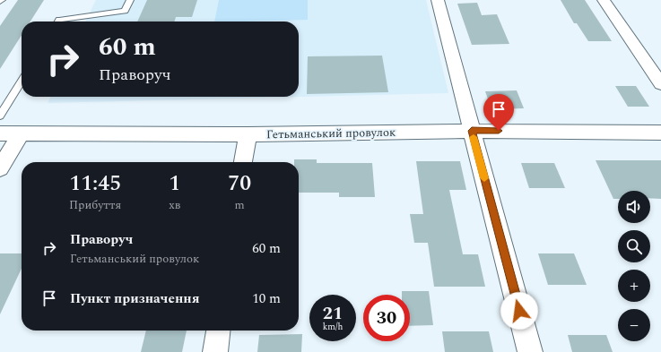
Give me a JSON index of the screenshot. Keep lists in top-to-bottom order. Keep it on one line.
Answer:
{"streets":{"street":["Гетьманський провулок"]},"page":{"turn":["60 m","Праворуч"],"eta":["11:45","Прибуття","1","хв","70","m"],"map_buttons":["+","−"],"list":[{"name":"Праворуч","note":"Гетьманський провулок","value":"60 m"},{"name":"Пункт призначення","value":"10 m"}],"speed":"21 km/h","limit":"30"}}
